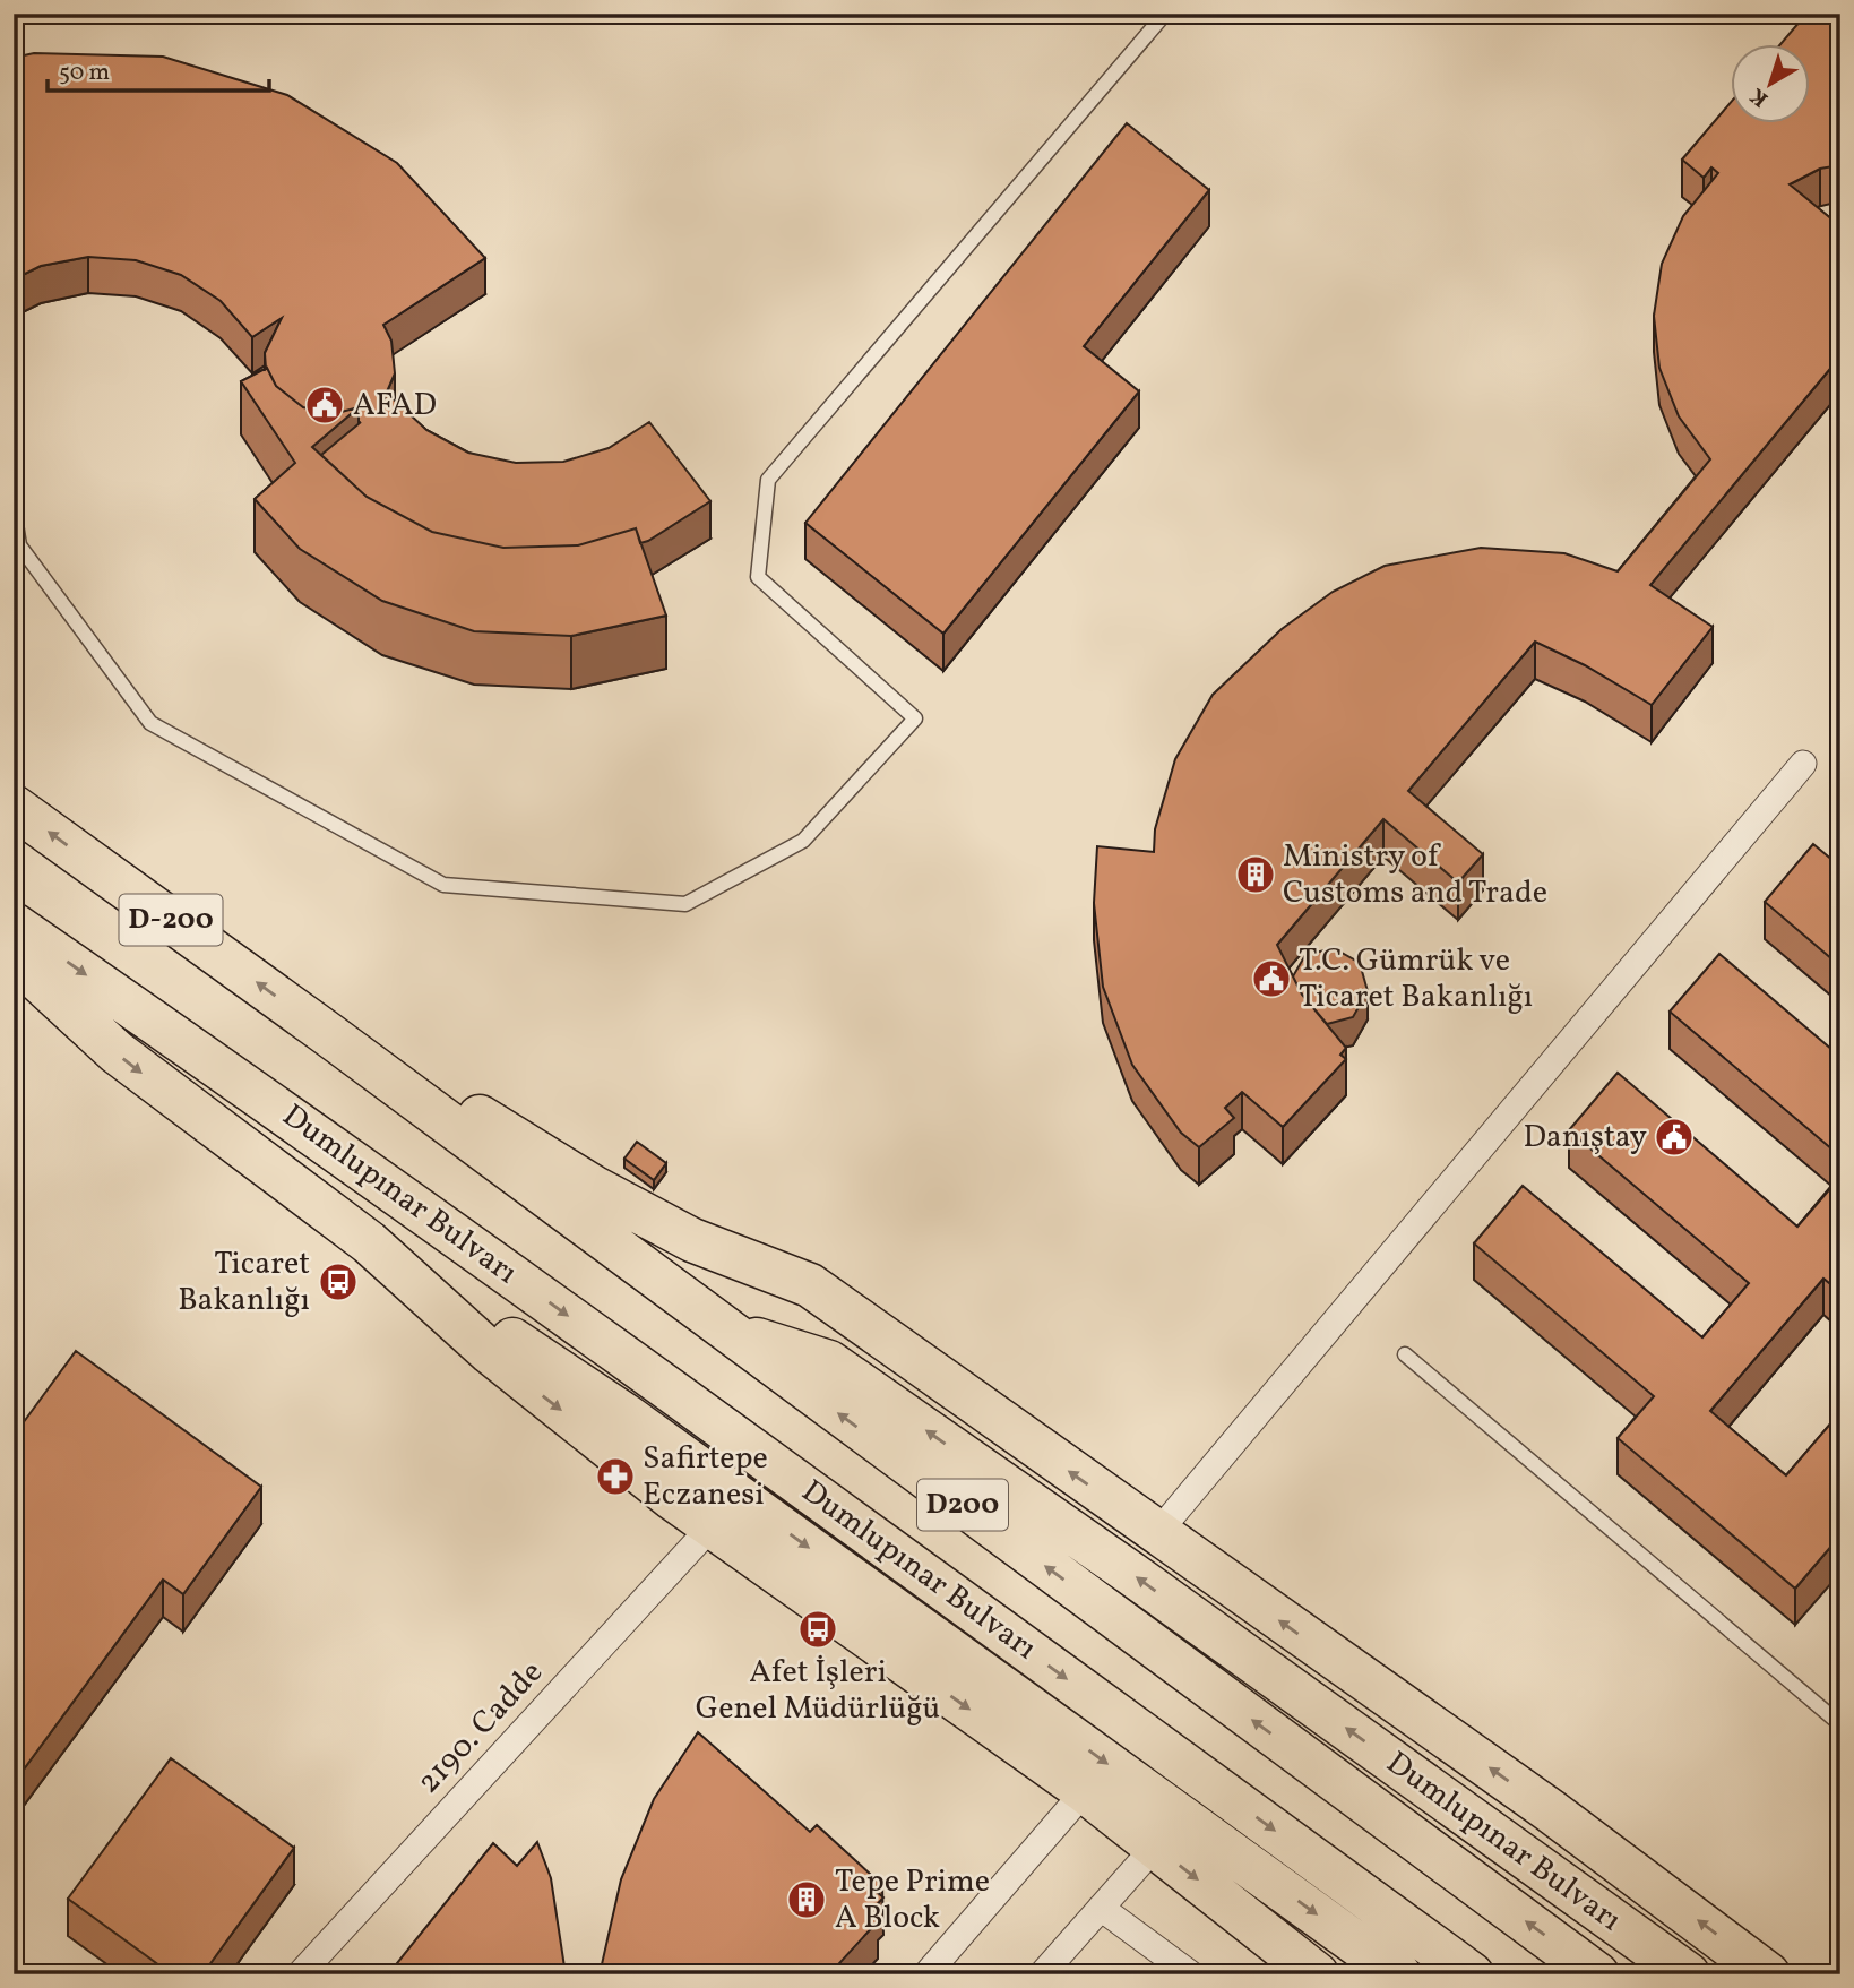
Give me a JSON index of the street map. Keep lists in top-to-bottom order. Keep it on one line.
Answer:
{"streets":{"highway":["D-200","Dumlupınar Bulvarı","D200"],"street":["2190. Cadde"]},"crossings":[["Dumlupınar Bulvarı","2190. Cadde"]],"places":{"public building":["AFAD","T.C. Gümrük ve Ticaret Bakanlığı","Danıştay"],"building":["Ministry of Customs and Trade","Tepe Prime A Block"],"bus stop":["Ticaret Bakanlığı","Afet İşleri Genel Müdürlüğü"],"pharmacy":["Safirtepe Eczanesi"]},"scale_bar":"50 m","north":"bottom left"}
